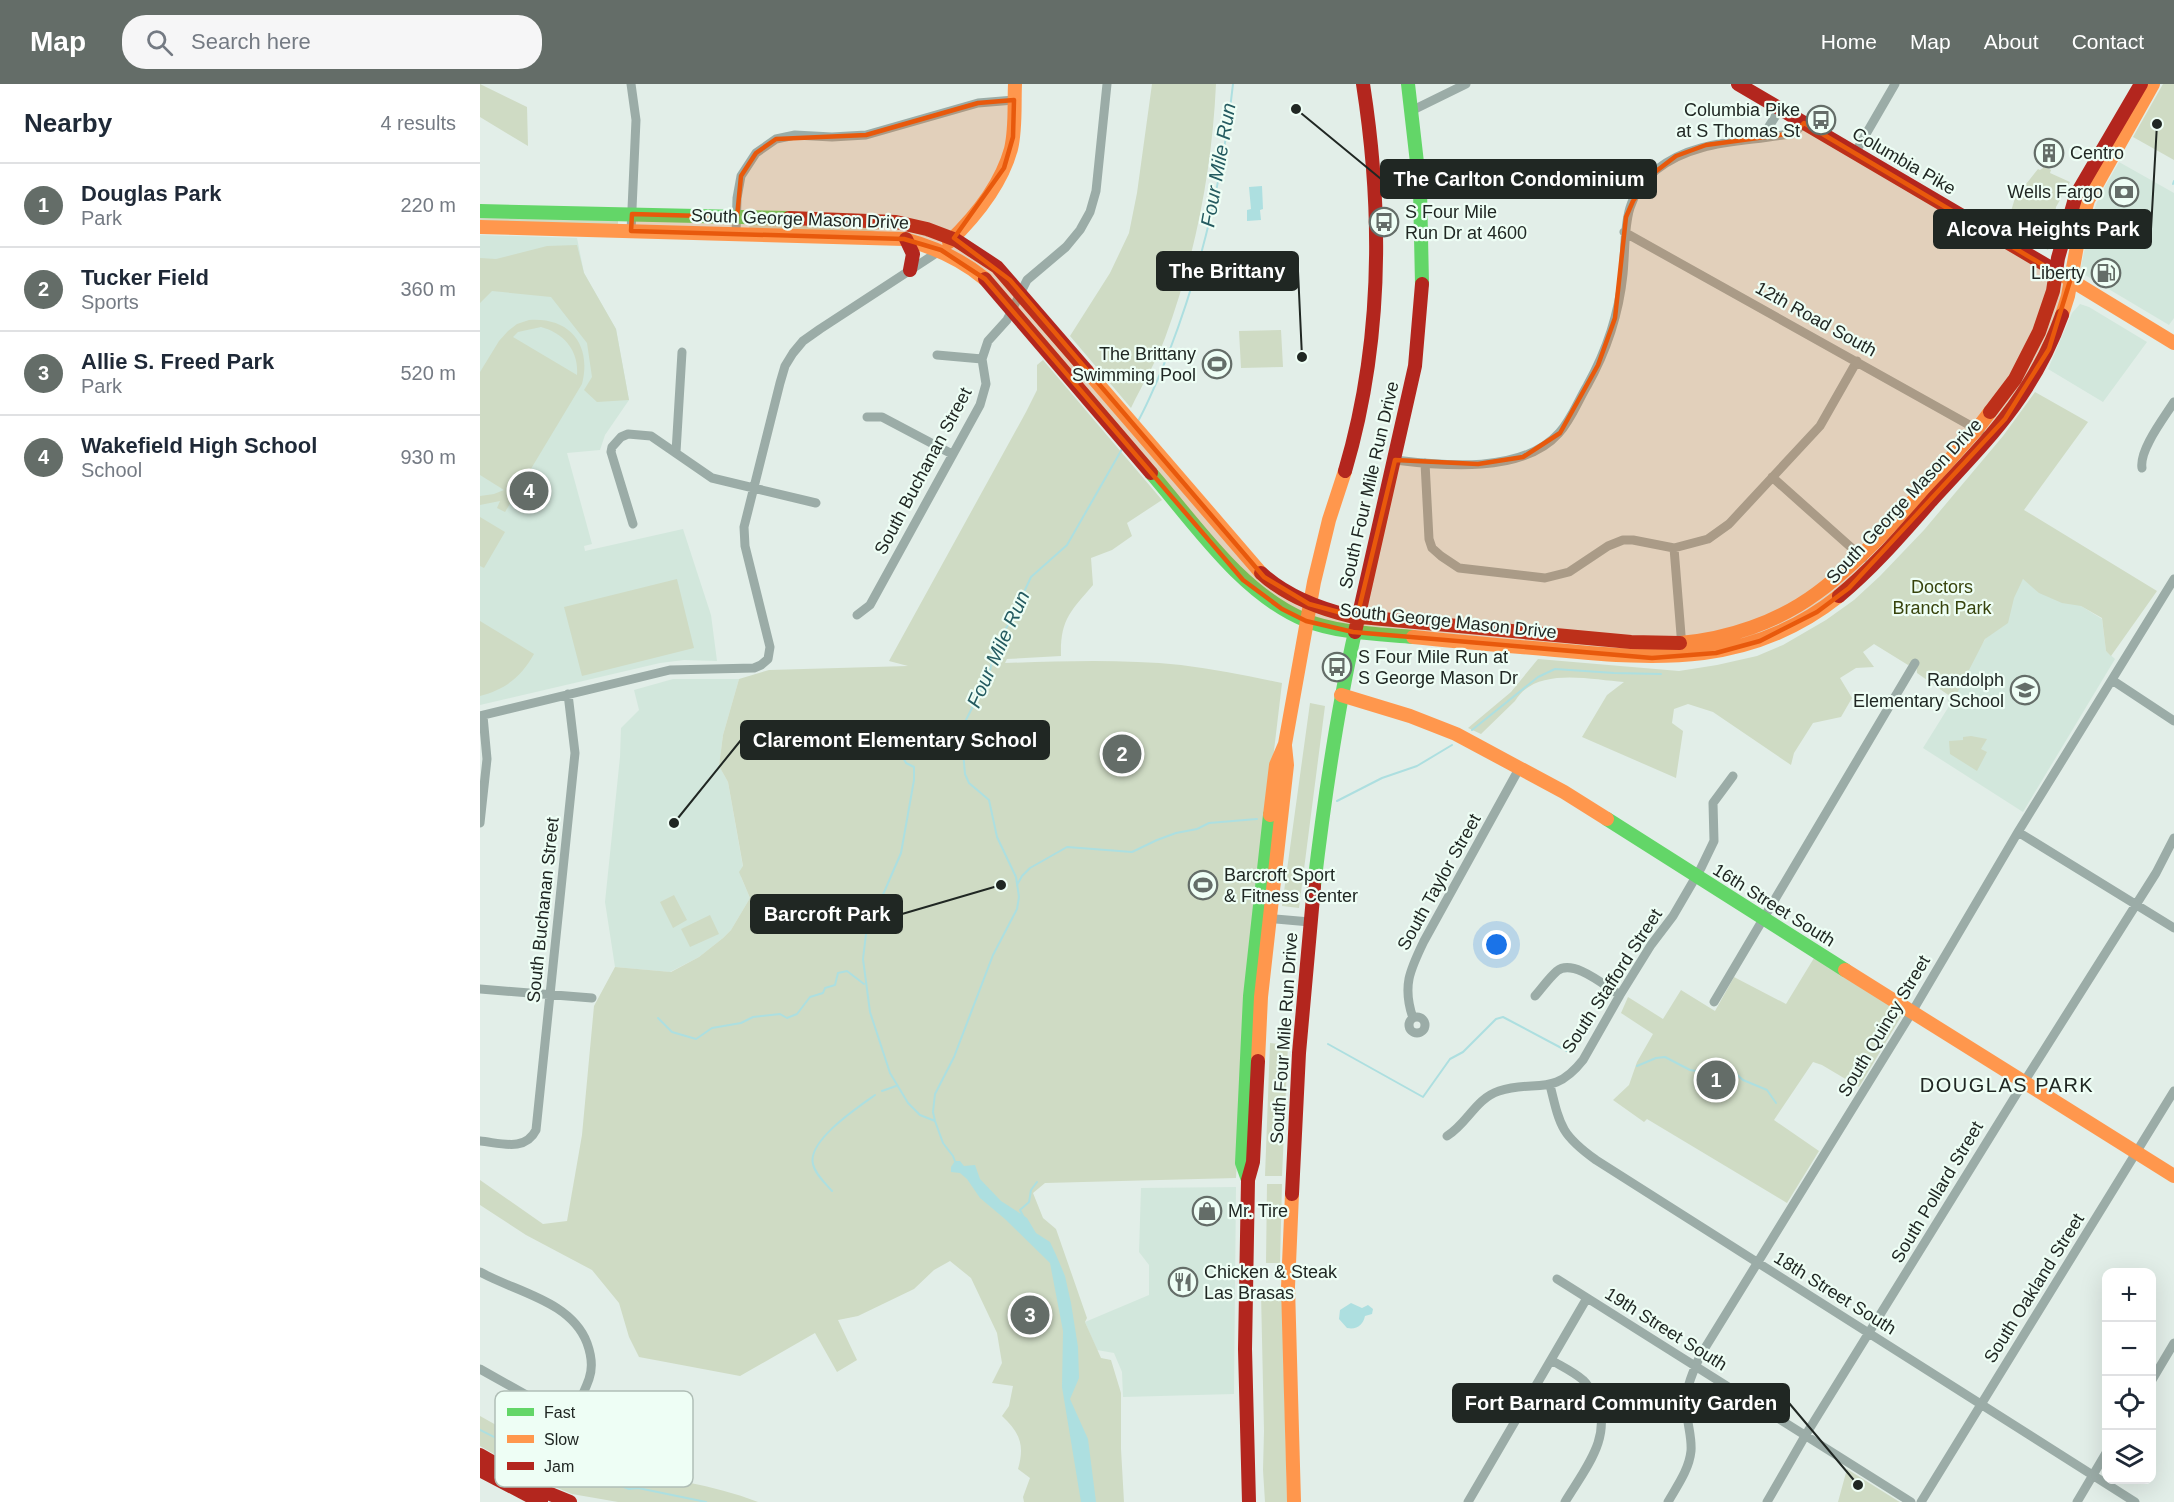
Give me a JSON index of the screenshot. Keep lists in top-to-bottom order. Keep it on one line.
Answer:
{"streets":{"main road":["Columbia Pike","South George Mason Drive","South Four Mile Run Drive","16th Street South"],"street":["12th Road South","South Buchanan Street","South Taylor Street","South Stafford Street","South Quincy Street","South Pollard Street","South Oakland Street","18th Street South","19th Street South"]},"crossings":[["Columbia Pike","South George Mason Drive"],["South George Mason Drive","12th Road South"],["South George Mason Drive","South Four Mile Run Drive"],["South Four Mile Run Drive","16th Street South"],["South Taylor Street","16th Street South"],["16th Street South","South Stafford Street"],["16th Street South","South Quincy Street"],["16th Street South","South Pollard Street"],["16th Street South","South Oakland Street"],["South Stafford Street","18th Street South"],["South Quincy Street","18th Street South"],["South Quincy Street","19th Street South"],["South Pollard Street","18th Street South"],["South Pollard Street","19th Street South"],["South Oakland Street","18th Street South"]],"districts":["DOUGLAS PARK"],"water":["Four Mile Run"],"parks":["Doctors Branch Park"],"places":{"other":["The Carlton Condominium","Alcova Heights Park","The Brittany","Claremont Elementary School","Barcroft Park","Fort Barnard Community Garden"],"bus stop":["Columbia Pike at S Thomas St","S Four Mile Run Dr at 4600","S Four Mile Run at S George Mason Dr"],"building":["Centro"],"bank":["Wells Fargo"],"fuel station":["Liberty"],"sports":["The Brittany Swimming Pool","Barcroft Sport & Fitness Center"],"school or university":["Randolph Elementary School"],"shop":["Mr. Tire"],"restaurant":["Chicken & Steak Las Brasas"]},"legend":["Fast","Slow","Jam"],"page":{"header":"Map","search":"Search here","nav":["Home","Map","About","Contact"],"heading":["Nearby","4 results"],"list":[{"mark":"1","name":"Douglas Park","note":"Park","value":"220 m"},{"mark":"2","name":"Tucker Field","note":"Sports","value":"360 m"},{"mark":"3","name":"Allie S. Freed Park","note":"Park","value":"520 m"},{"mark":"4","name":"Wakefield High School","note":"School","value":"930 m"}],"pins":["4","2","1","3"],"map_buttons":["+","−"]}}
